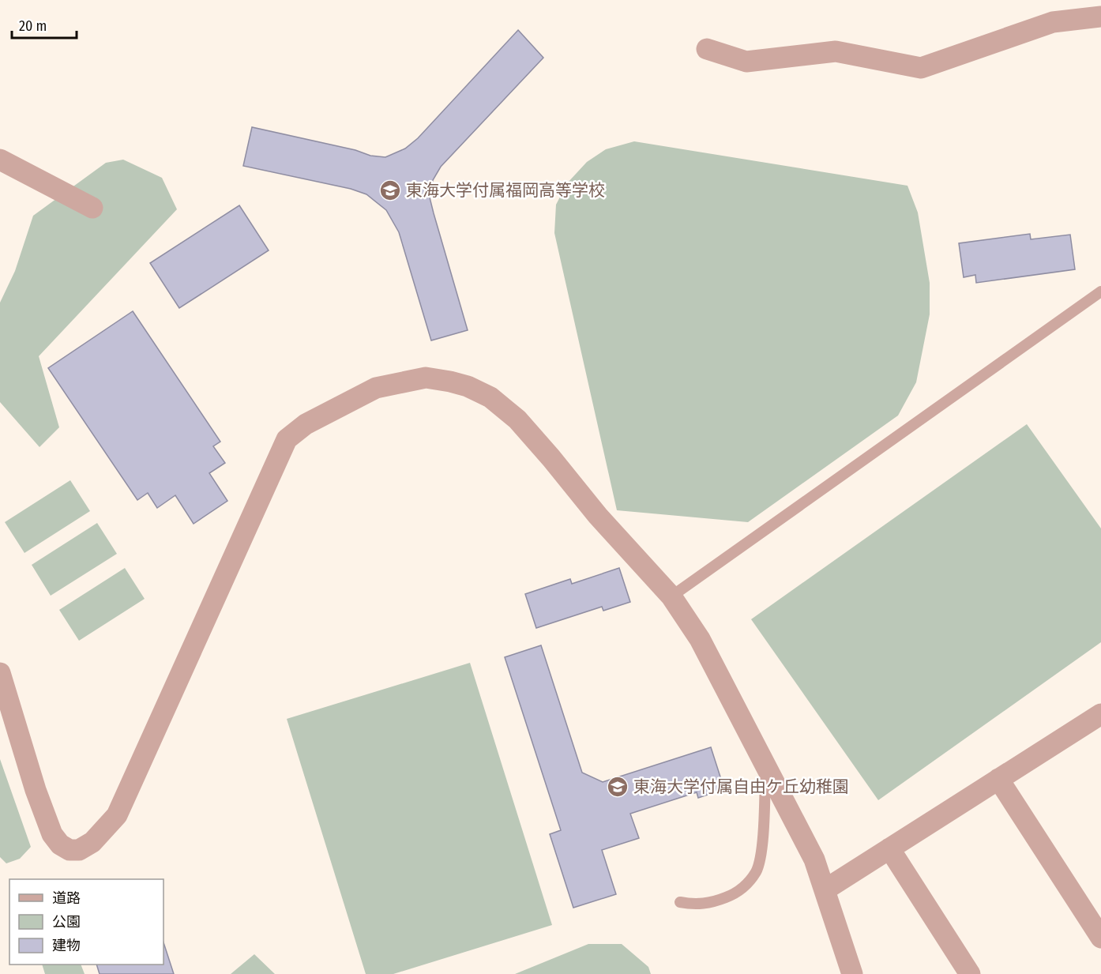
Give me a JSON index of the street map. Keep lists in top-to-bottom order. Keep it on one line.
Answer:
{"places":{"school or university":["東海大学付属福岡高等学校","東海大学付属自由ケ丘幼稚園"]},"legend":["道路","公園","建物"],"scale_bar":"20 m"}
